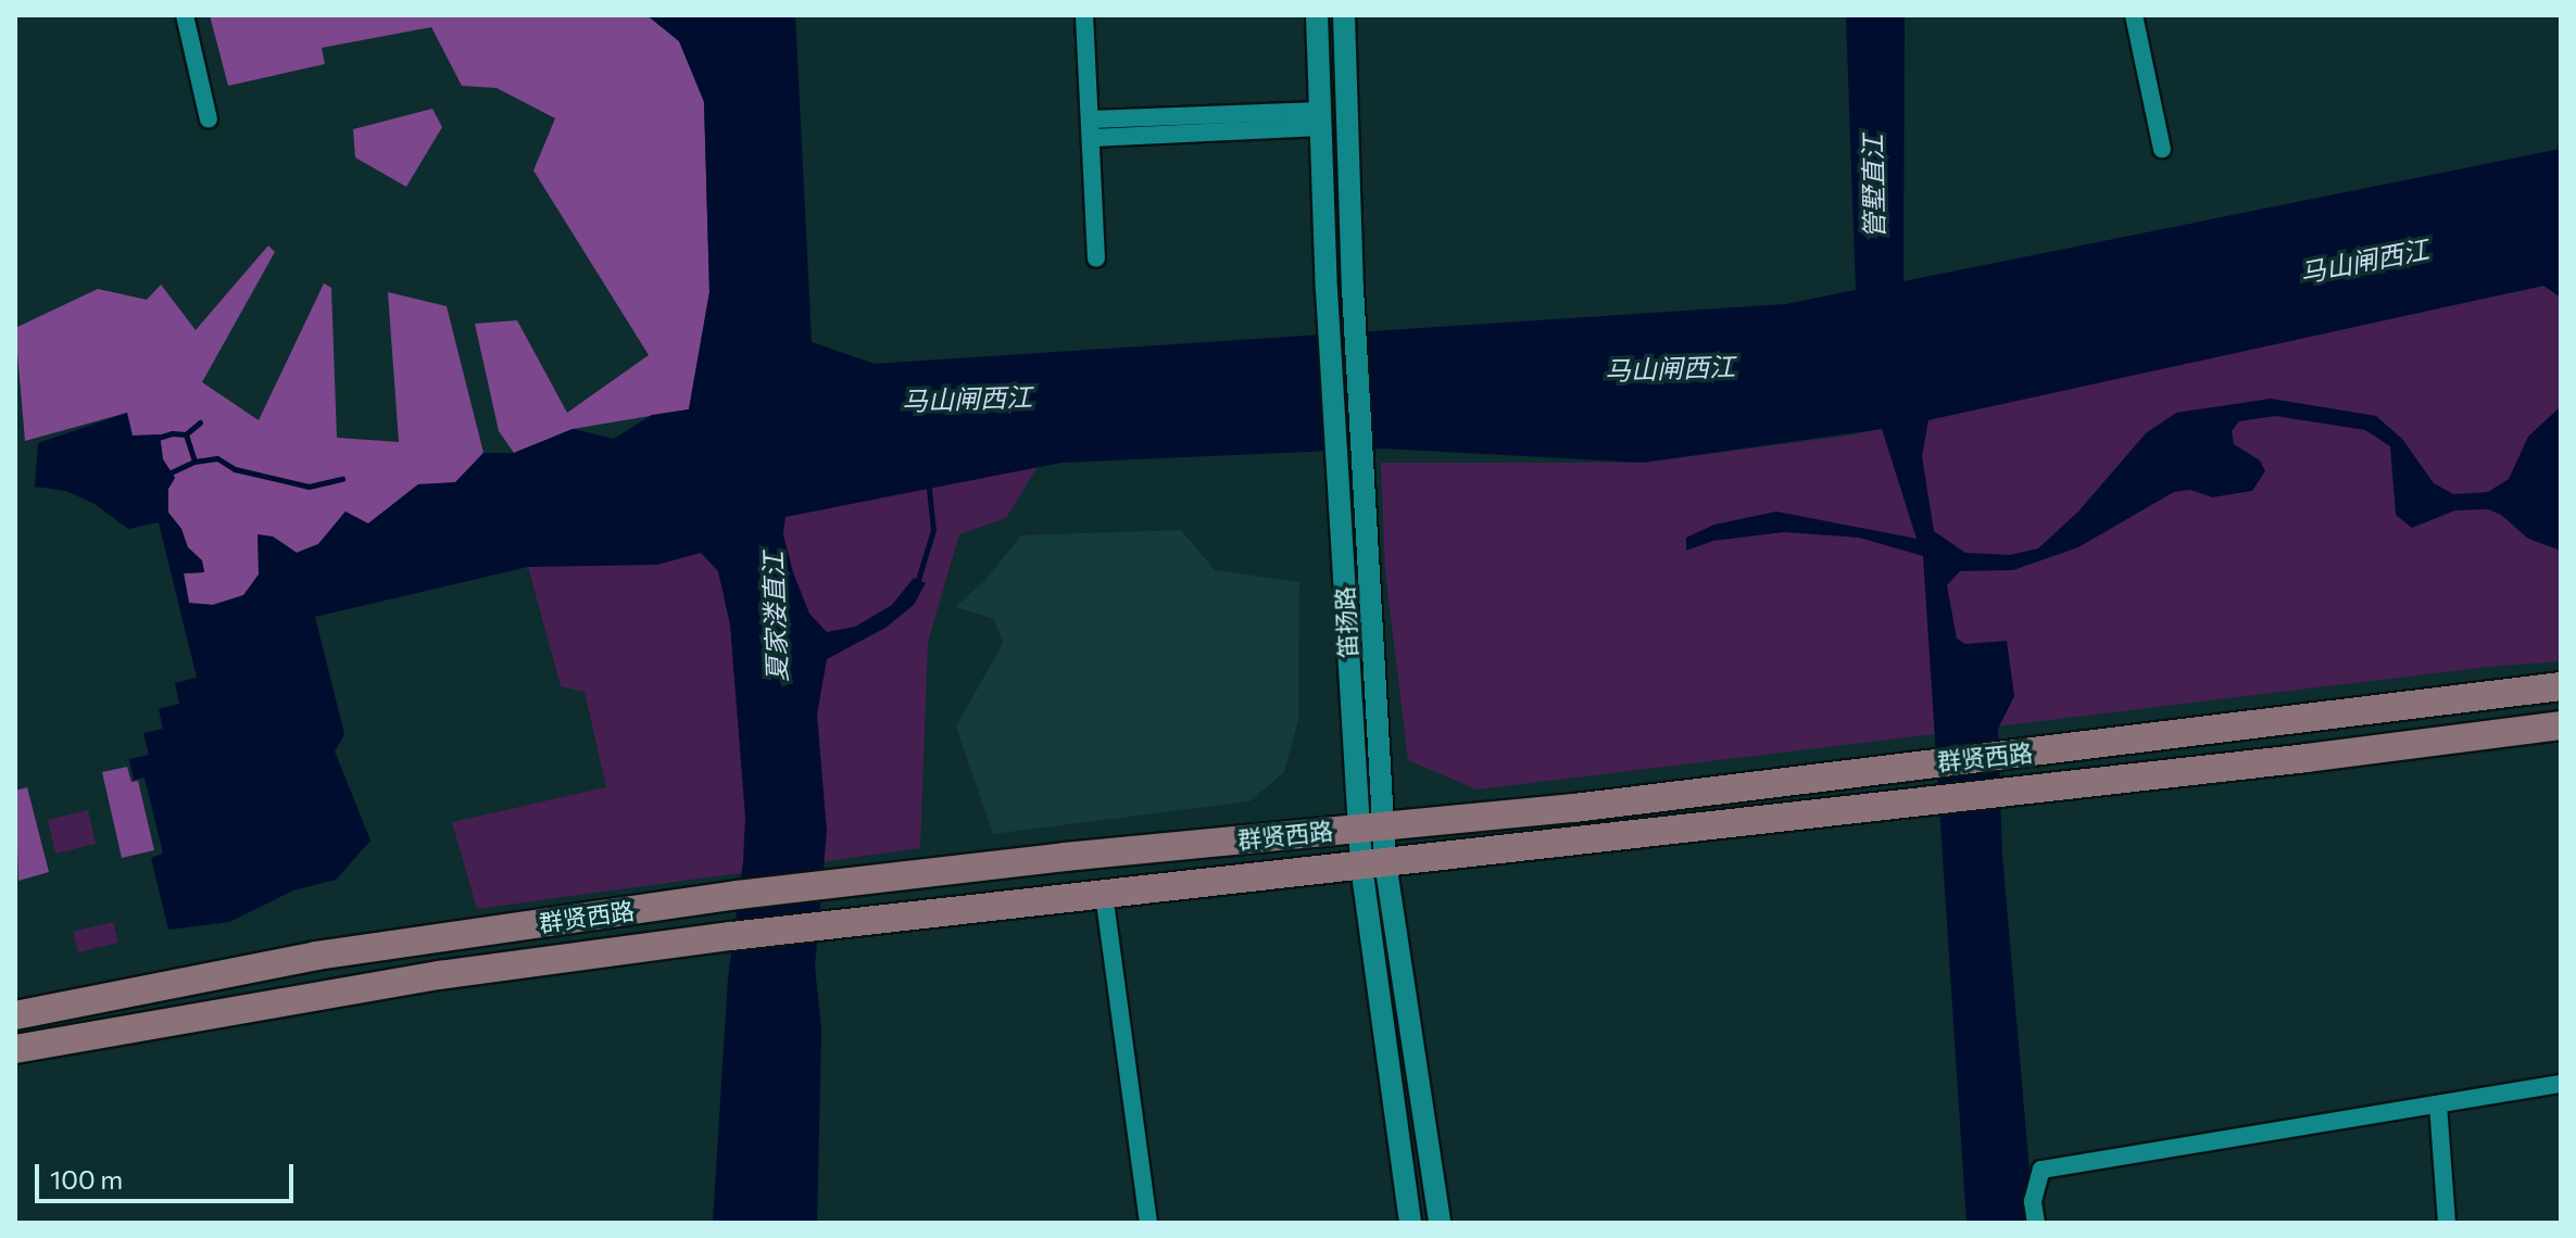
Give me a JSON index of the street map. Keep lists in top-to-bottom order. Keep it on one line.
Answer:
{"streets":{"main road":["群贤西路"],"street":["笛扬路"]},"crossings":[["笛扬路","群贤西路"]],"water":["管墅直江","马山闸西江","夏家溇直江"],"scale_bar":"100 m"}
